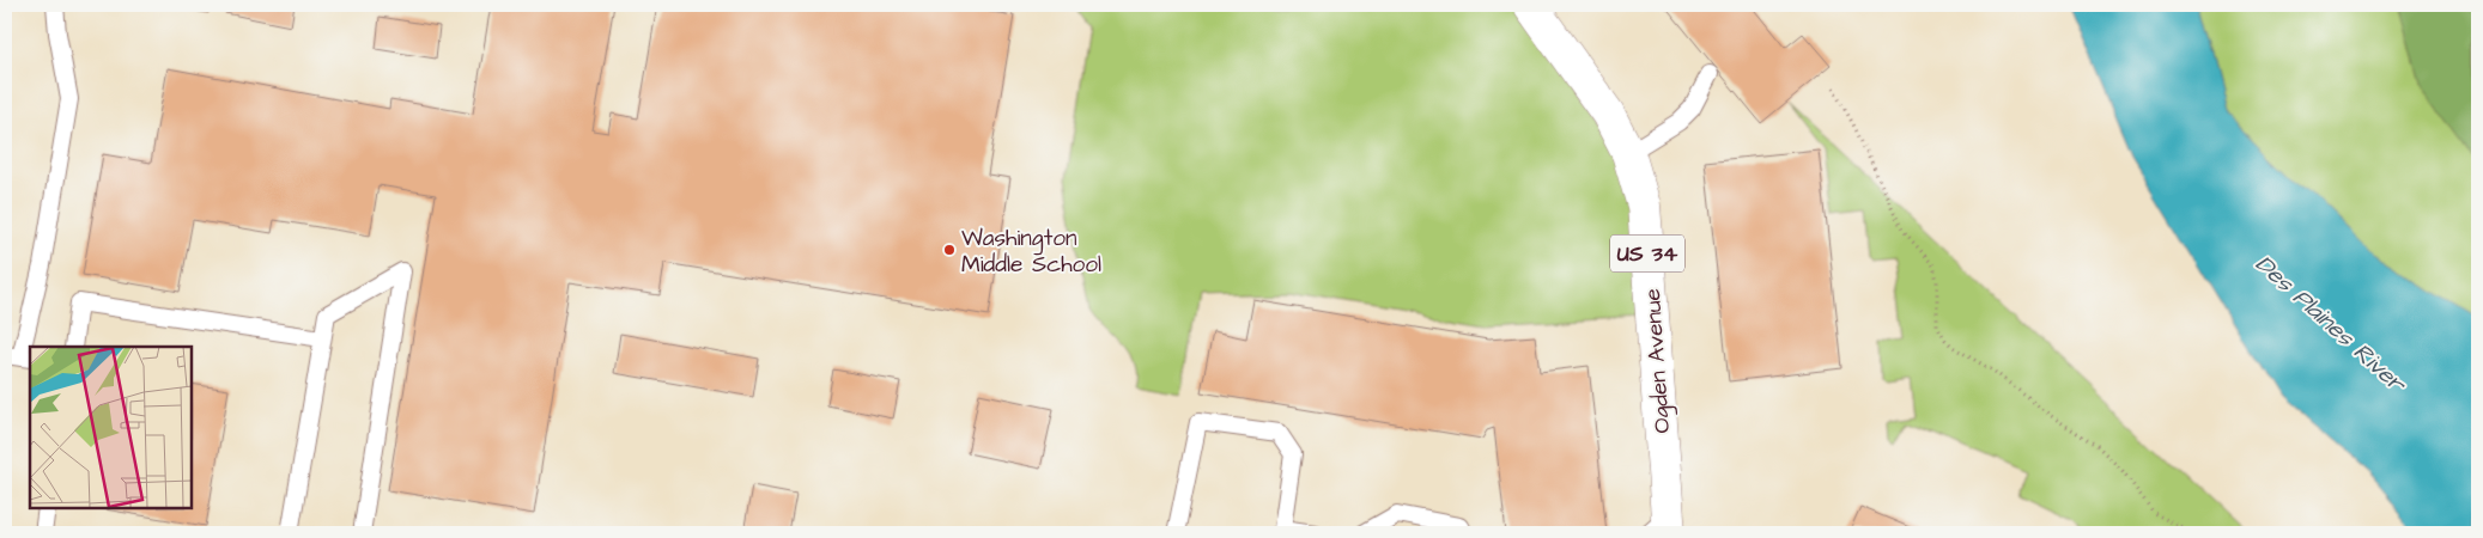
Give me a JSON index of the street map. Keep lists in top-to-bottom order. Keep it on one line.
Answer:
{"streets":{"main road":["US 34","Ogden Avenue"]},"water":["Des Plaines River"],"places":["Washington Middle School"]}
